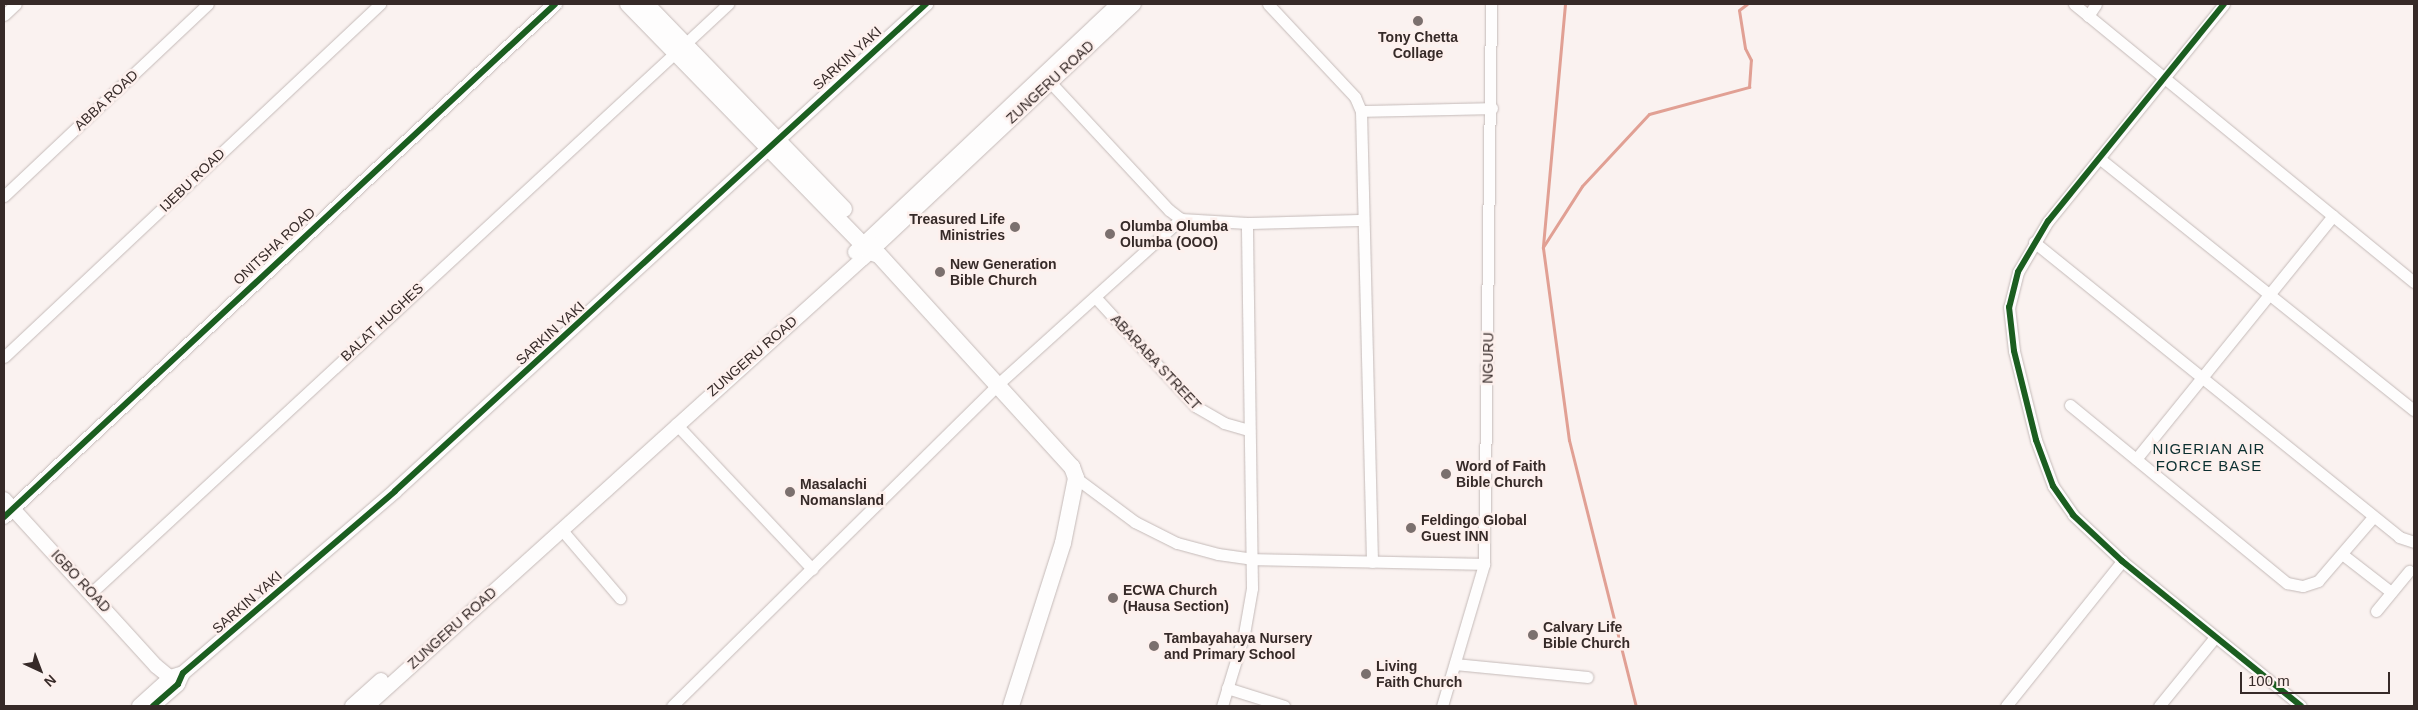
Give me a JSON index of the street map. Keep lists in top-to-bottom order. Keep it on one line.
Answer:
{"streets":{"street":["SARKIN YAKI","ZUNGERU ROAD","ABBA ROAD","IJEBU ROAD","ONITSHA ROAD","BALAT HUGHES","NGURU","ABARABA STREET","IGBO ROAD"]},"crossings":[["SARKIN YAKI","IGBO ROAD"],["ONITSHA ROAD","IGBO ROAD"],["BALAT HUGHES","IGBO ROAD"]],"districts":["NIGERIAN AIR FORCE BASE"],"places":["Tony Chetta Collage","Treasured Life Ministries","Olumba Olumba Olumba (OOO)","New Generation Bible Church","Word of Faith Bible Church","Masalachi Nomansland","Feldingo Global Guest INN","ECWA Church (Hausa Section)","Calvary Life Bible Church","Tambayahaya Nursery and Primary School","Living Faith Church"],"scale_bar":"100 m","north":"bottom right"}
